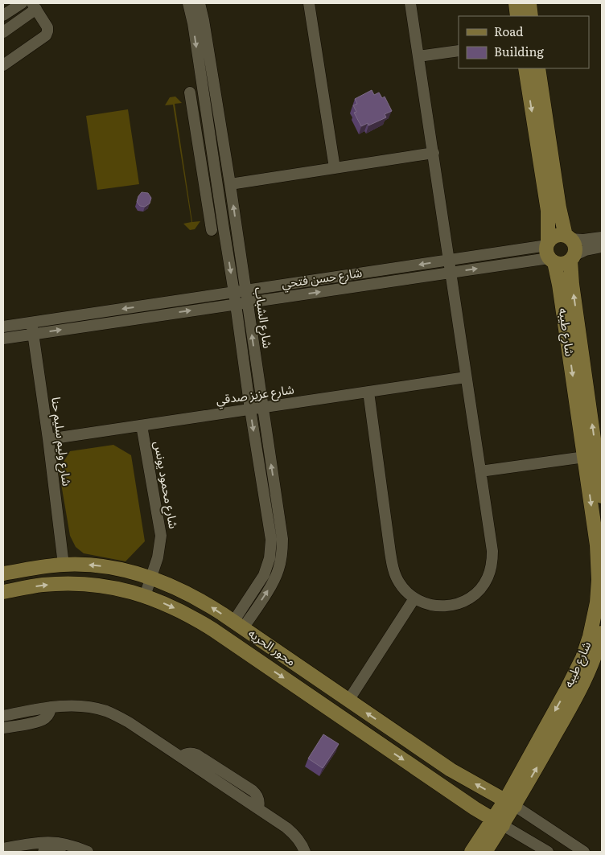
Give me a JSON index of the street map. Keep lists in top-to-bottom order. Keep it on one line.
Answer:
{"streets":{"main road":["شارع طيبه","محور الحريه"],"street":["شارع حسن فتحي","شارع الشباب","شارع عزيز صدقي","شارع وليم سليم حنا","شارع محمود يونس"]},"crossings":[["شارع حسن فتحي","شارع الشباب"],["شارع حسن فتحي","شارع طيبه"],["شارع حسن فتحي","شارع وليم سليم حنا"],["شارع الشباب","شارع عزيز صدقي"],["شارع الشباب","محور الحريه"],["شارع طيبه","محور الحريه"],["شارع عزيز صدقي","شارع وليم سليم حنا"],["شارع عزيز صدقي","شارع محمود يونس"],["شارع وليم سليم حنا","محور الحريه"],["شارع محمود يونس","محور الحريه"]],"legend":["Road","Building"]}
